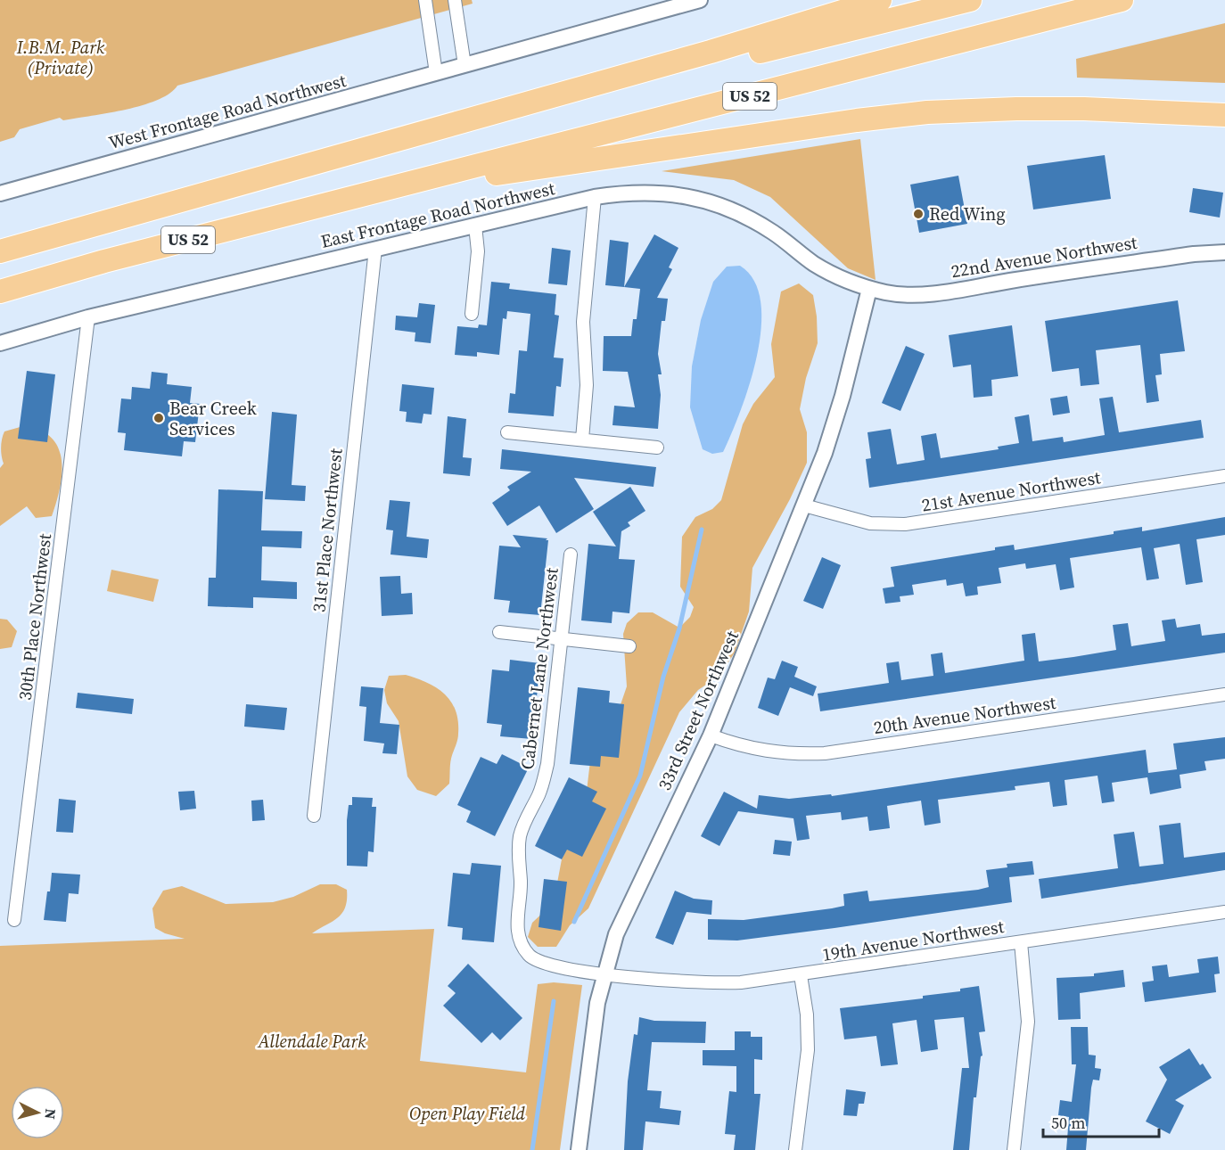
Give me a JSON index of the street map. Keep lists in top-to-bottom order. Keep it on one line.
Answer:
{"streets":{"highway":["US 52"],"street":["West Frontage Road Northwest","East Frontage Road Northwest","22nd Avenue Northwest","21st Avenue Northwest","31st Place Northwest","30th Place Northwest","Cabernet Lane Northwest","33rd Street Northwest","20th Avenue Northwest","19th Avenue Northwest"]},"crossings":[["East Frontage Road Northwest","22nd Avenue Northwest"],["East Frontage Road Northwest","31st Place Northwest"],["East Frontage Road Northwest","30th Place Northwest"],["East Frontage Road Northwest","33rd Street Northwest"],["22nd Avenue Northwest","33rd Street Northwest"],["21st Avenue Northwest","33rd Street Northwest"],["Cabernet Lane Northwest","33rd Street Northwest"],["Cabernet Lane Northwest","19th Avenue Northwest"],["33rd Street Northwest","20th Avenue Northwest"],["33rd Street Northwest","19th Avenue Northwest"]],"parks":["I.B.M. Park (Private)","Allendale Park","Open Play Field"],"places":["Red Wing","Bear Creek Services"],"scale_bar":"50 m","north":"right"}
